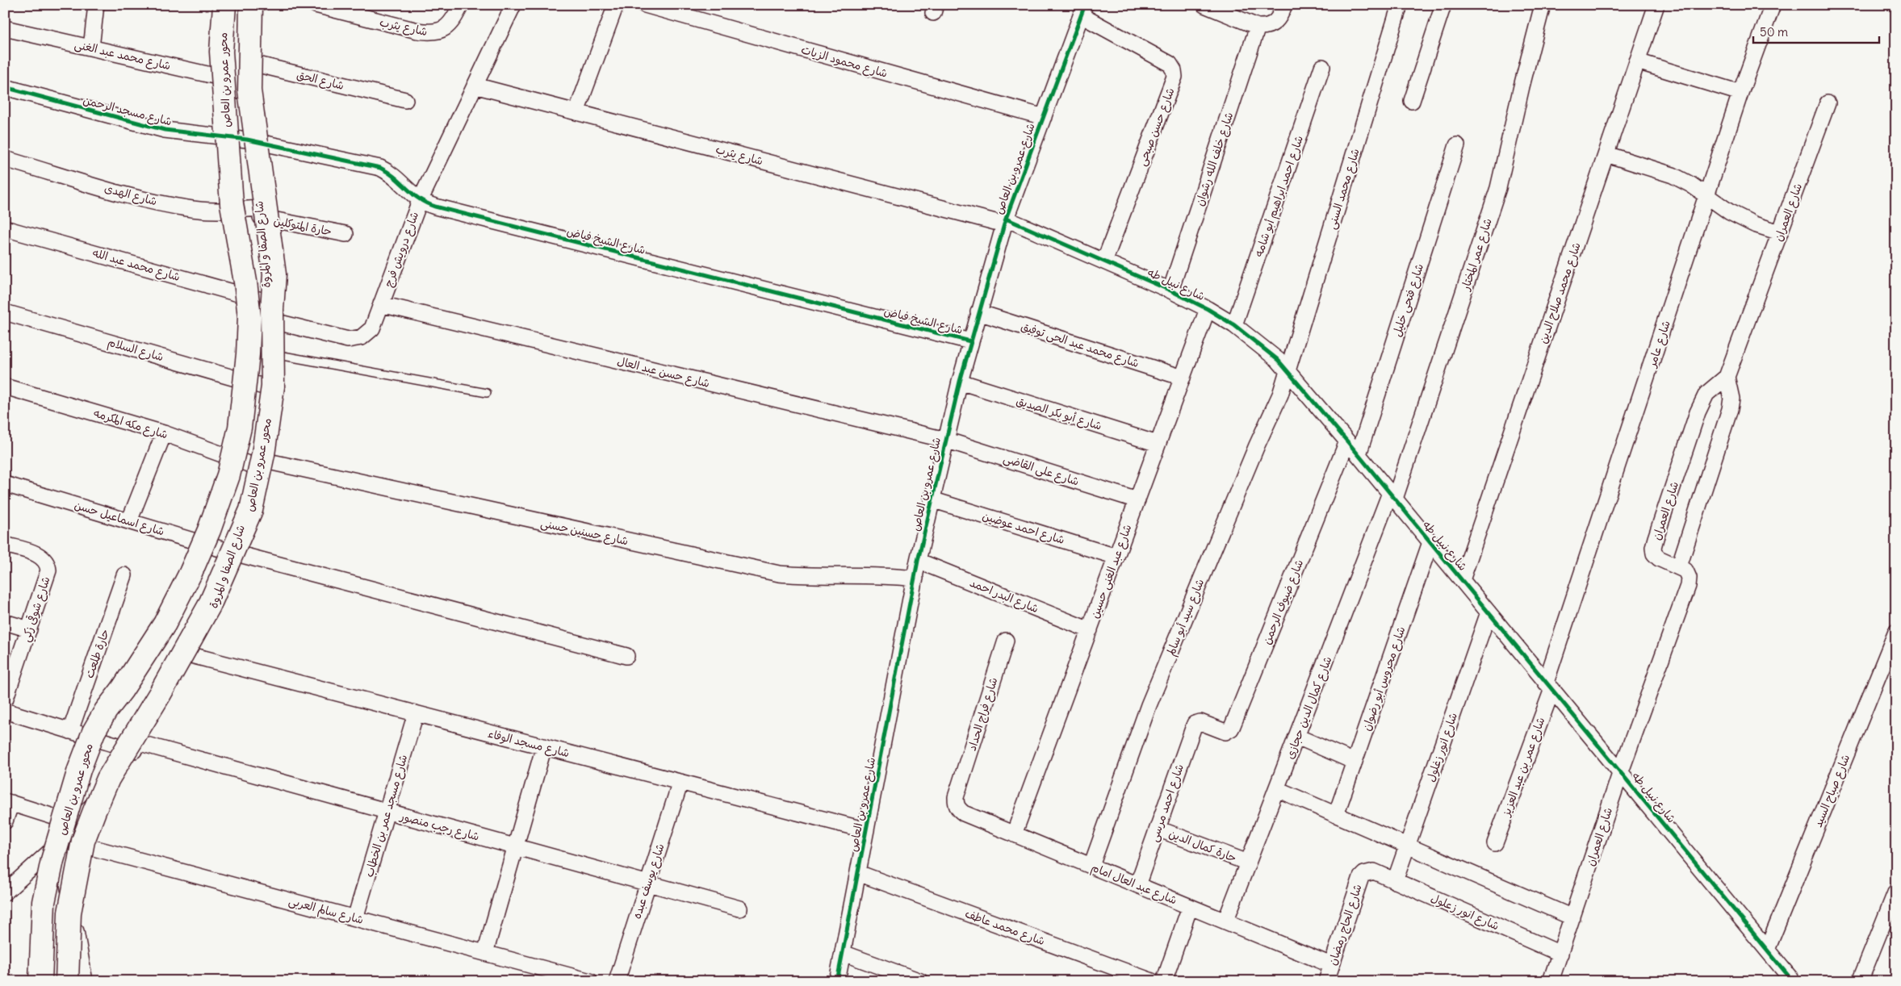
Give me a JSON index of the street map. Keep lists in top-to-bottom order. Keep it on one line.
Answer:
{"streets":{"main road":["محور عمرو بن العاص"],"street":["شارع يثرب","شارع محمد عبد الغنى","شارع محمود الزيات","شارع الحق","شارع مسجد الرحمن","شارع حسن صبحى","شارع خلف الله رشوان","شارع عمرو بن العاص","شارع محمد السنى","شارع الهدى","شارع احمد ابراهيم أبو شامه","شارع العمران","حارة المتوكلين","شارع الشيخ فياض","شارع الصفا و المروة","شارع درويش فرج","شارع عمر المختار","شارع محمد عبد الله","شارع نبيل طه","شارع محمد صلاح الدين","شارع فتحى خليل","شارع عامر","شارع محمد عبد الحى توفيق","شارع السلام","شارع حسن عبد العال","شارع أبو بكر الصديق","شارع مكه المكرمه","شارع على القاضى","شارع اسماعيل حسن","شارع احمد عوضين","شارع حسنين حسنى","شارع عبد الغنى حسين","شارع البدر احمد","شارع ضيوف الرحمن","شارع شوقى زكي","شارع سيد أبو سالم","حارة طلعت","شارع محروس أبو رضوان","شارع كمال الدين حجازى","شارع فراج الحداد","شارع مسجد الوفاء","شارع انور زغلول","شارع عمر بن عبد العزيز","شارع صباح السيد","شارع احمد مرسى","شارع مسجد عمر بن الخطاب","شارع رجب منصور","حارة كمال الدين","شارع يوسف عبده","شارع عبد العال امام","شارع سالم العربى","شارع انور زعلول","شارع الحاج رمضان","شارع محمد عاطف"]},"crossings":[["شارع يثرب","شارع عمرو بن العاص"],["شارع يثرب","شارع درويش فرج"],["شارع يثرب","شارع نبيل طه"],["شارع محمد عبد الغنى","شارع الصفا و المروة"],["شارع محمود الزيات","شارع عمرو بن العاص"],["محور عمرو بن العاص","شارع الصفا و المروة"],["شارع الحق","شارع الصفا و المروة"],["شارع مسجد الرحمن","شارع الشيخ فياض"],["شارع مسجد الرحمن","شارع الصفا و المروة"],["شارع حسن صبحى","شارع عمرو بن العاص"],["شارع حسن صبحى","شارع نبيل طه"],["شارع خلف الله رشوان","شارع نبيل طه"],["شارع عمرو بن العاص","شارع الشيخ فياض"],["شارع عمرو بن العاص","شارع نبيل طه"],["شارع عمرو بن العاص","شارع محمد عبد الحى توفيق"],["شارع عمرو بن العاص","شارع حسن عبد العال"],["شارع عمرو بن العاص","شارع أبو بكر الصديق"],["شارع عمرو بن العاص","شارع على القاضى"],["شارع عمرو بن العاص","شارع احمد عوضين"],["شارع عمرو بن العاص","شارع حسنين حسنى"],["شارع عمرو بن العاص","شارع البدر احمد"],["شارع عمرو بن العاص","شارع مسجد الوفاء"],["شارع عمرو بن العاص","شارع محمد عاطف"],["شارع محمد السنى","شارع نبيل طه"],["شارع محمد السنى","شارع سيد أبو سالم"],["شارع الهدى","حارة المتوكلين"],["شارع الهدى","شارع الصفا و المروة"],["شارع احمد ابراهيم أبو شامه","شارع نبيل طه"],["شارع العمران","شارع نبيل طه"],["شارع العمران","شارع انور زعلول"],["حارة المتوكلين","شارع الصفا و المروة"],["شارع الشيخ فياض","شارع الصفا و المروة"],["شارع الشيخ فياض","شارع درويش فرج"],["شارع الصفا و المروة","شارع درويش فرج"],["شارع الصفا و المروة","شارع محمد عبد الله"],["شارع الصفا و المروة","شارع السلام"],["شارع الصفا و المروة","شارع مكه المكرمه"],["شارع الصفا و المروة","شارع اسماعيل حسن"],["شارع الصفا و المروة","شارع حسنين حسنى"],["شارع الصفا و المروة","شارع مسجد الوفاء"],["شارع الصفا و المروة","شارع رجب منصور"],["شارع الصفا و المروة","شارع سالم العربى"],["شارع درويش فرج","شارع حسن عبد العال"],["شارع عمر المختار","شارع نبيل طه"],["شارع عمر المختار","شارع كمال الدين حجازى"],["شارع نبيل طه","شارع محمد صلاح الدين"],["شارع نبيل طه","شارع فتحى خليل"],["شارع نبيل طه","شارع عامر"],["شارع نبيل طه","شارع عبد الغنى حسين"],["شارع نبيل طه","شارع ضيوف الرحمن"],["شارع نبيل طه","شارع سيد أبو سالم"],["شارع نبيل طه","شارع محروس أبو رضوان"],["شارع نبيل طه","شارع كمال الدين حجازى"],["شارع نبيل طه","شارع انور زغلول"],["شارع نبيل طه","شارع عمر بن عبد العزيز"],["شارع نبيل طه","شارع صباح السيد"],["شارع عامر","شارع عمر بن عبد العزيز"],["شارع محمد عبد الحى توفيق","شارع عبد الغنى حسين"],["شارع حسن عبد العال","شارع على القاضى"],["شارع أبو بكر الصديق","شارع عبد الغنى حسين"],["شارع مكه المكرمه","شارع حسنين حسنى"],["شارع على القاضى","شارع عبد الغنى حسين"],["شارع احمد عوضين","شارع عبد الغنى حسين"],["شارع عبد الغنى حسين","شارع البدر احمد"],["شارع عبد الغنى حسين","شارع عبد العال امام"],["شارع ضيوف الرحمن","شارع احمد مرسى"],["شارع سيد أبو سالم","شارع عبد العال امام"],["حارة طلعت","شارع رجب منصور"],["شارع كمال الدين حجازى","حارة كمال الدين"],["شارع كمال الدين حجازى","شارع عبد العال امام"],["شارع فراج الحداد","شارع عبد العال امام"],["شارع مسجد الوفاء","شارع مسجد عمر بن الخطاب"],["شارع مسجد الوفاء","شارع يوسف عبده"],["شارع انور زغلول","شارع انور زعلول"],["شارع احمد مرسى","حارة كمال الدين"],["شارع احمد مرسى","شارع عبد العال امام"],["شارع مسجد عمر بن الخطاب","شارع رجب منصور"],["شارع مسجد عمر بن الخطاب","شارع سالم العربى"],["شارع رجب منصور","شارع يوسف عبده"],["شارع عبد العال امام","شارع الحاج رمضان"],["شارع انور زعلول","شارع الحاج رمضان"]],"scale_bar":"50 m"}
